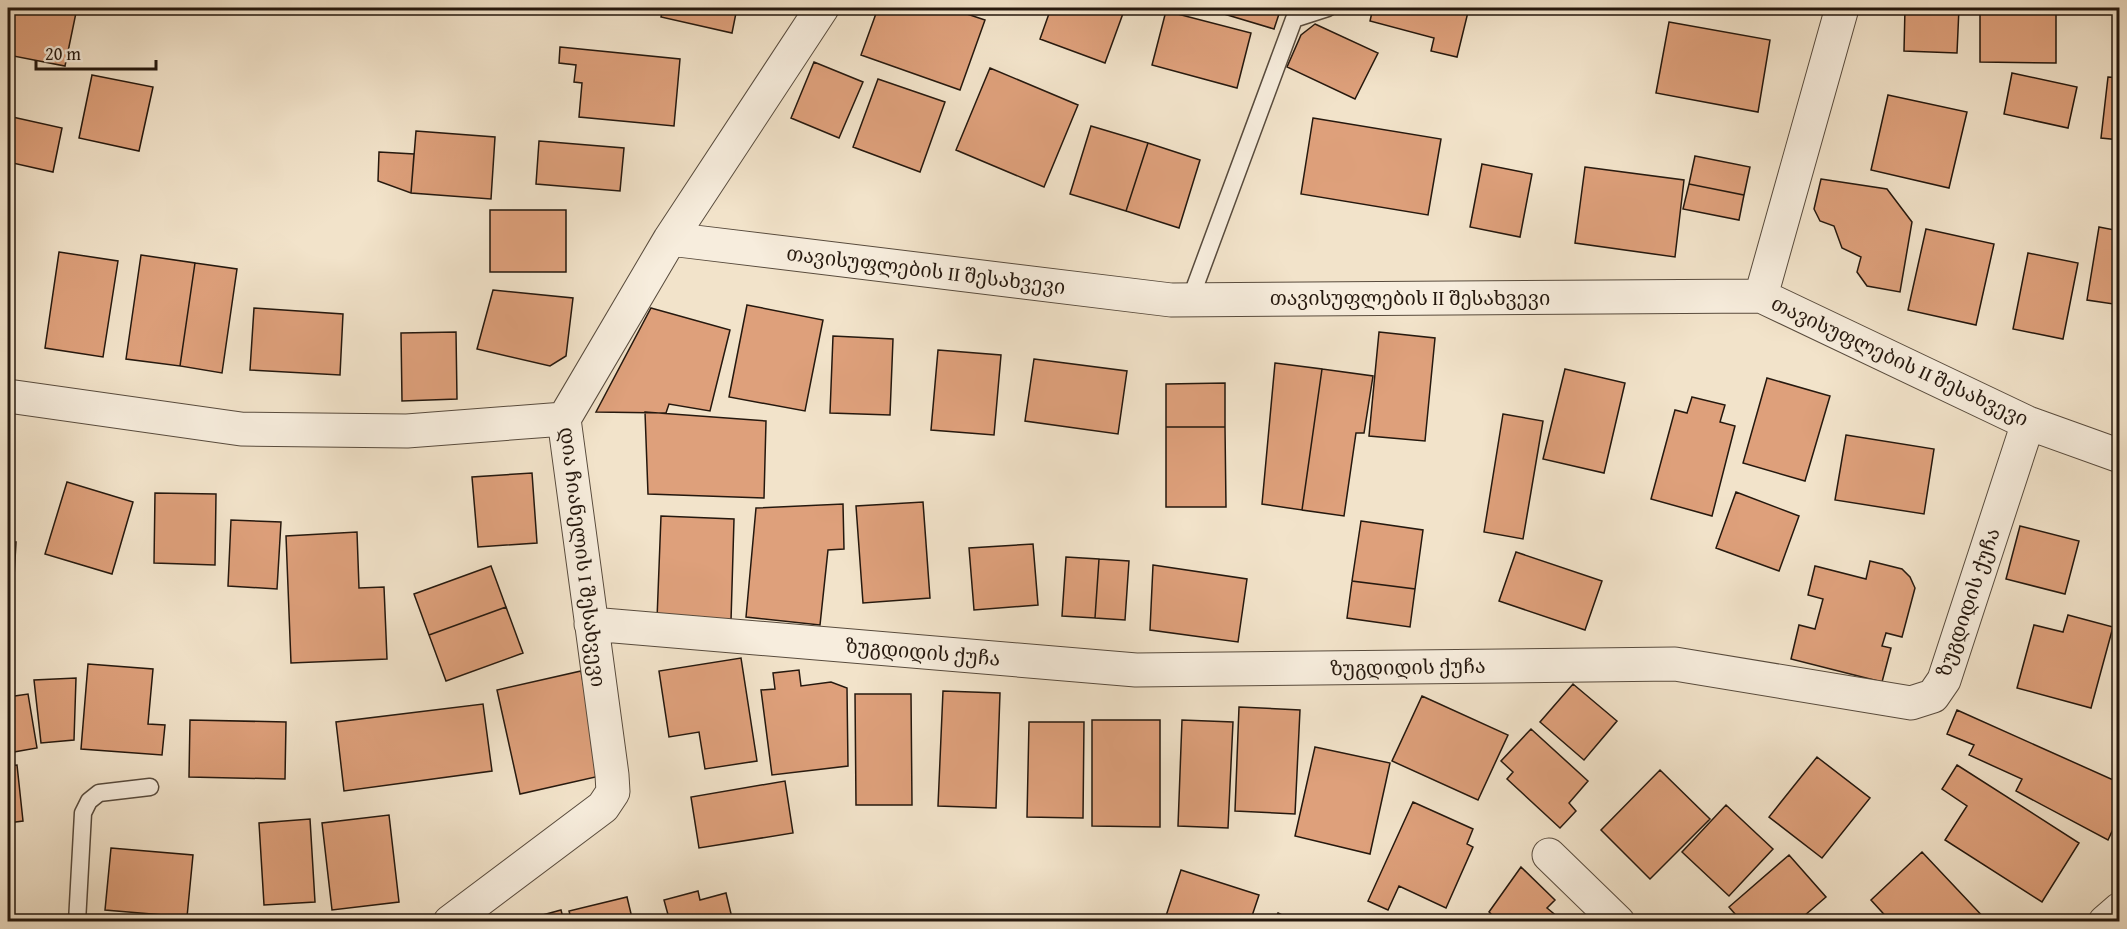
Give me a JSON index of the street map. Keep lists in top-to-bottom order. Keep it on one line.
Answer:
{"streets":{"street":["თავისუფლების II შესახვევი","დია ჩიანელის I შესახვევი","ზუგდიდის ქუჩა"]},"crossings":[["თავისუფლების II შესახვევი","დია ჩიანელის I შესახვევი"],["თავისუფლების II შესახვევი","ზუგდიდის ქუჩა"],["დია ჩიანელის I შესახვევი","ზუგდიდის ქუჩა"]],"scale_bar":"20 m"}
